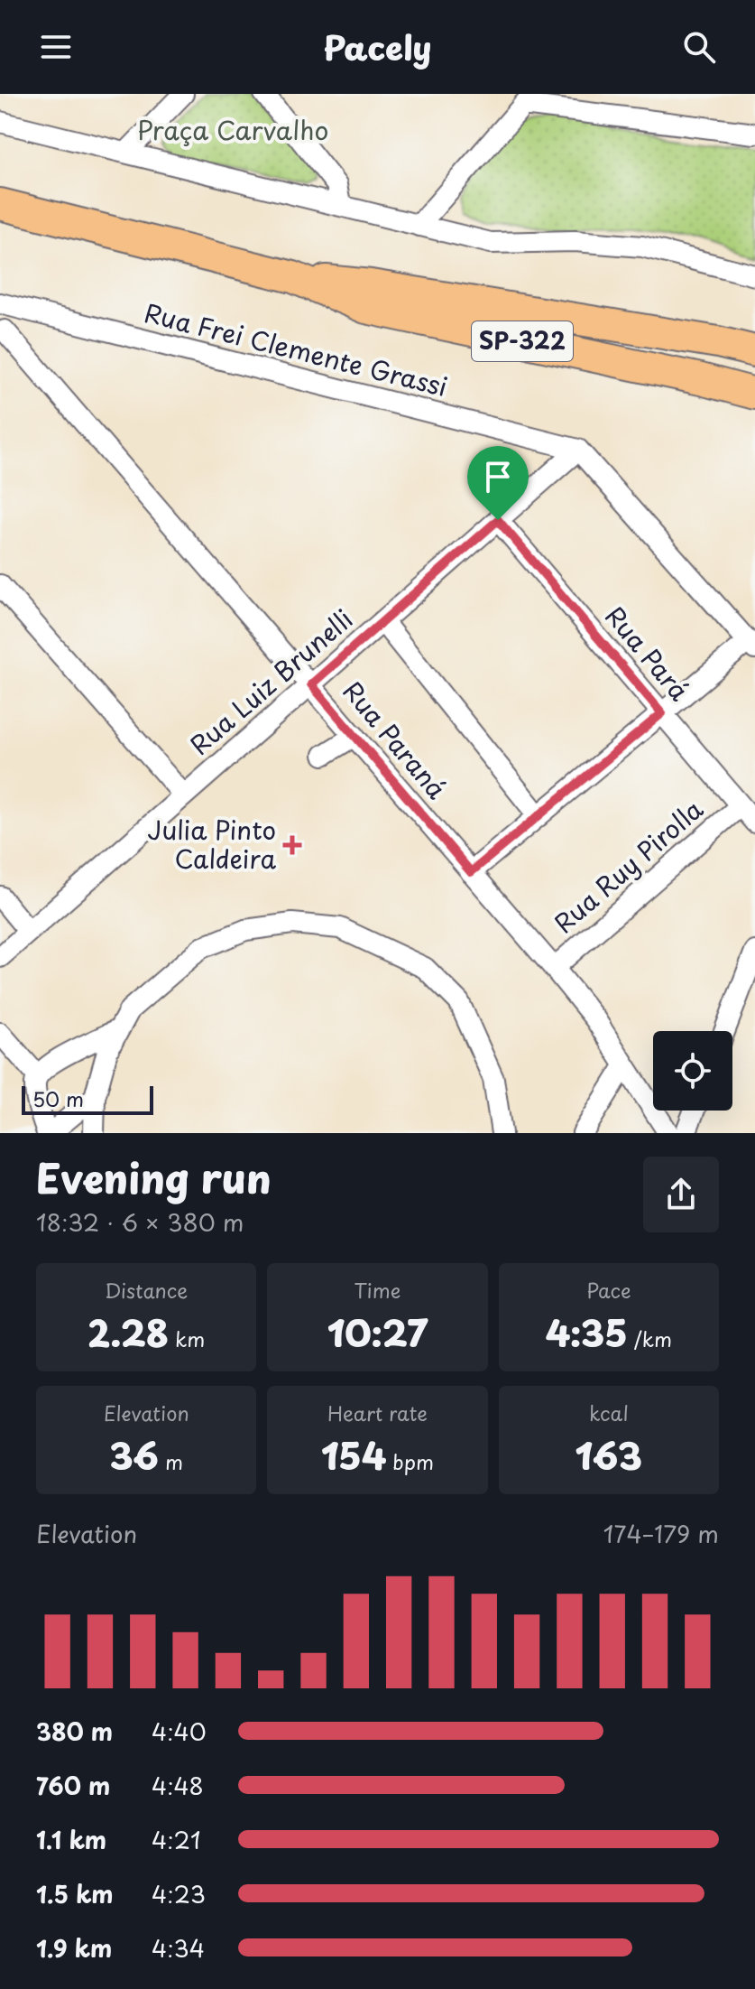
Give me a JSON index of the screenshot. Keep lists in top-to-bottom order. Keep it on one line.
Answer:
{"streets":{"highway":["SP-322"],"street":["Rua Frei Clemente Grassi","Rua Pará","Rua Luiz Brunelli","Rua Paraná","Rua Ruy Pirolla"]},"crossings":[["Rua Frei Clemente Grassi","Rua Luiz Brunelli"],["Rua Pará","Rua Luiz Brunelli"],["Rua Pará","Rua Ruy Pirolla"],["Rua Luiz Brunelli","Rua Paraná"],["Rua Paraná","Rua Ruy Pirolla"]],"parks":["Praça Carvalho"],"places":{"health":["Julia Pinto Caldeira"]},"scale_bar":"50 m","page":{"header":"Pacely","scale":"50 m","heading":["Evening run","18:32 · 6 × 380 m"],"stats":[["Distance","2.28 km"],["Time","10:27"],["Pace","4:35 /km"],["Elevation","36 m"],["Heart rate","154 bpm"],["kcal","163"]],"chart":["Elevation","174–179 m"],"list":[{"name":"380 m","note":"4:40"},{"name":"760 m","note":"4:48"},{"name":"1.1 km","note":"4:21"},{"name":"1.5 km","note":"4:23"},{"name":"1.9 km","note":"4:34"}]}}
